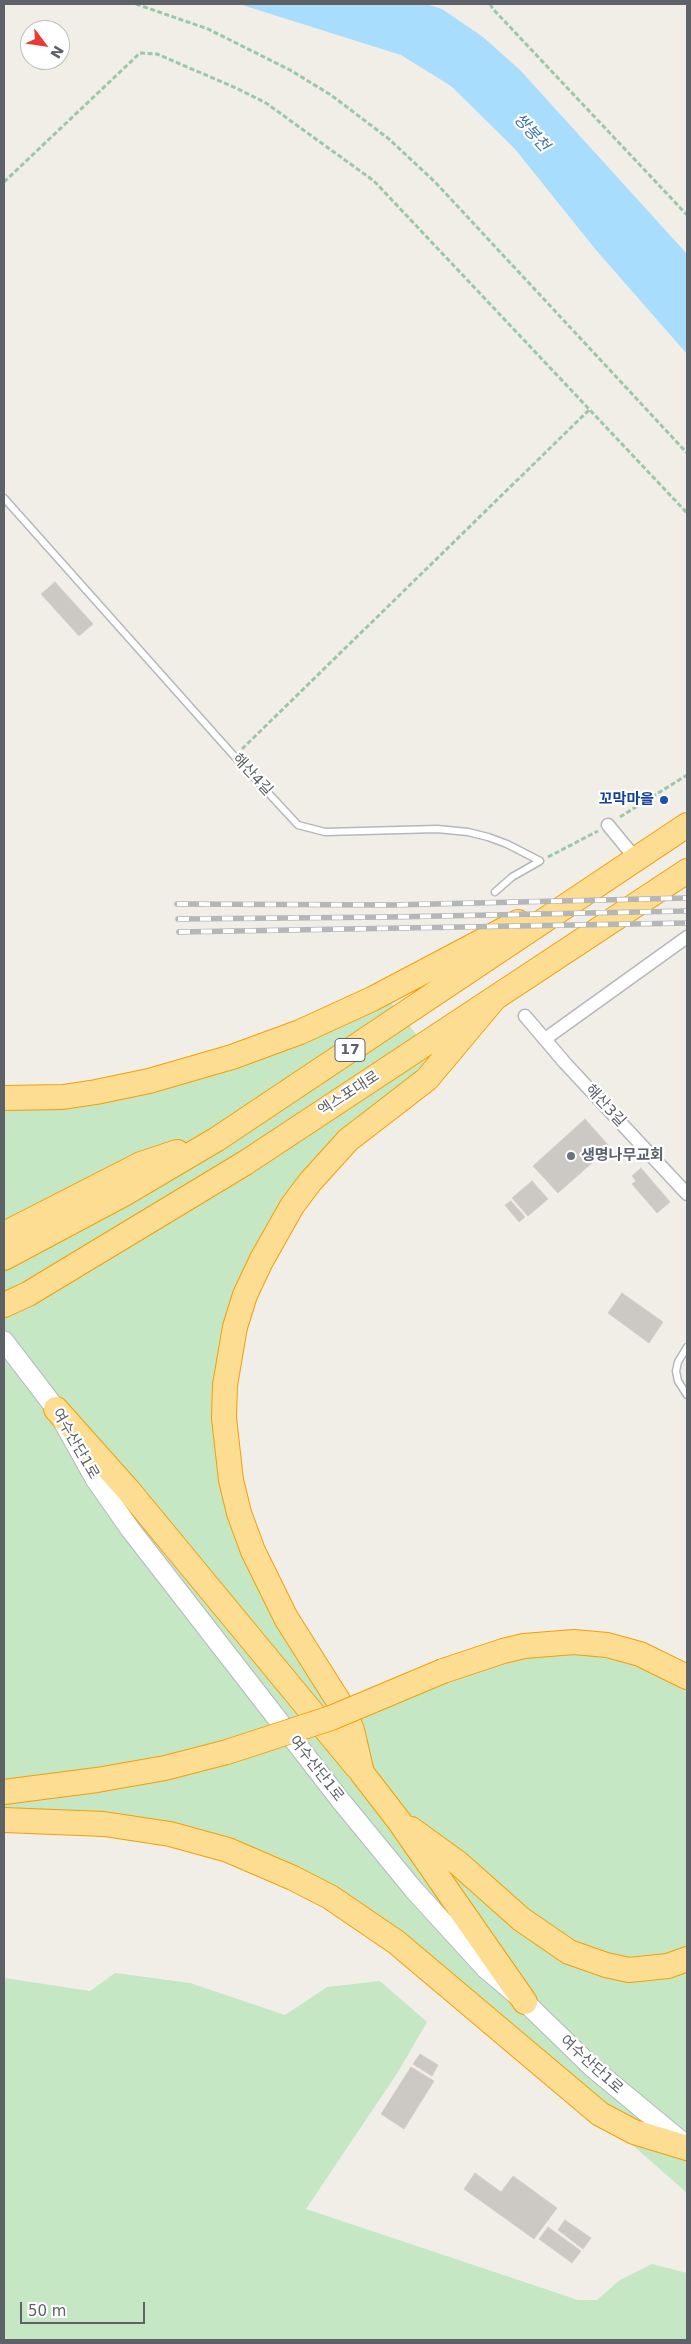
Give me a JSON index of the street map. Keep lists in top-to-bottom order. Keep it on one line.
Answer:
{"streets":{"highway":["17","엑스포대로"],"street":["해산3길","여수산단1로"],"lane":["해산4길"]},"water":["쌍봉천"],"places":["꼬막마을","생명나무교회"],"scale_bar":"50 m","north":"bottom right"}
